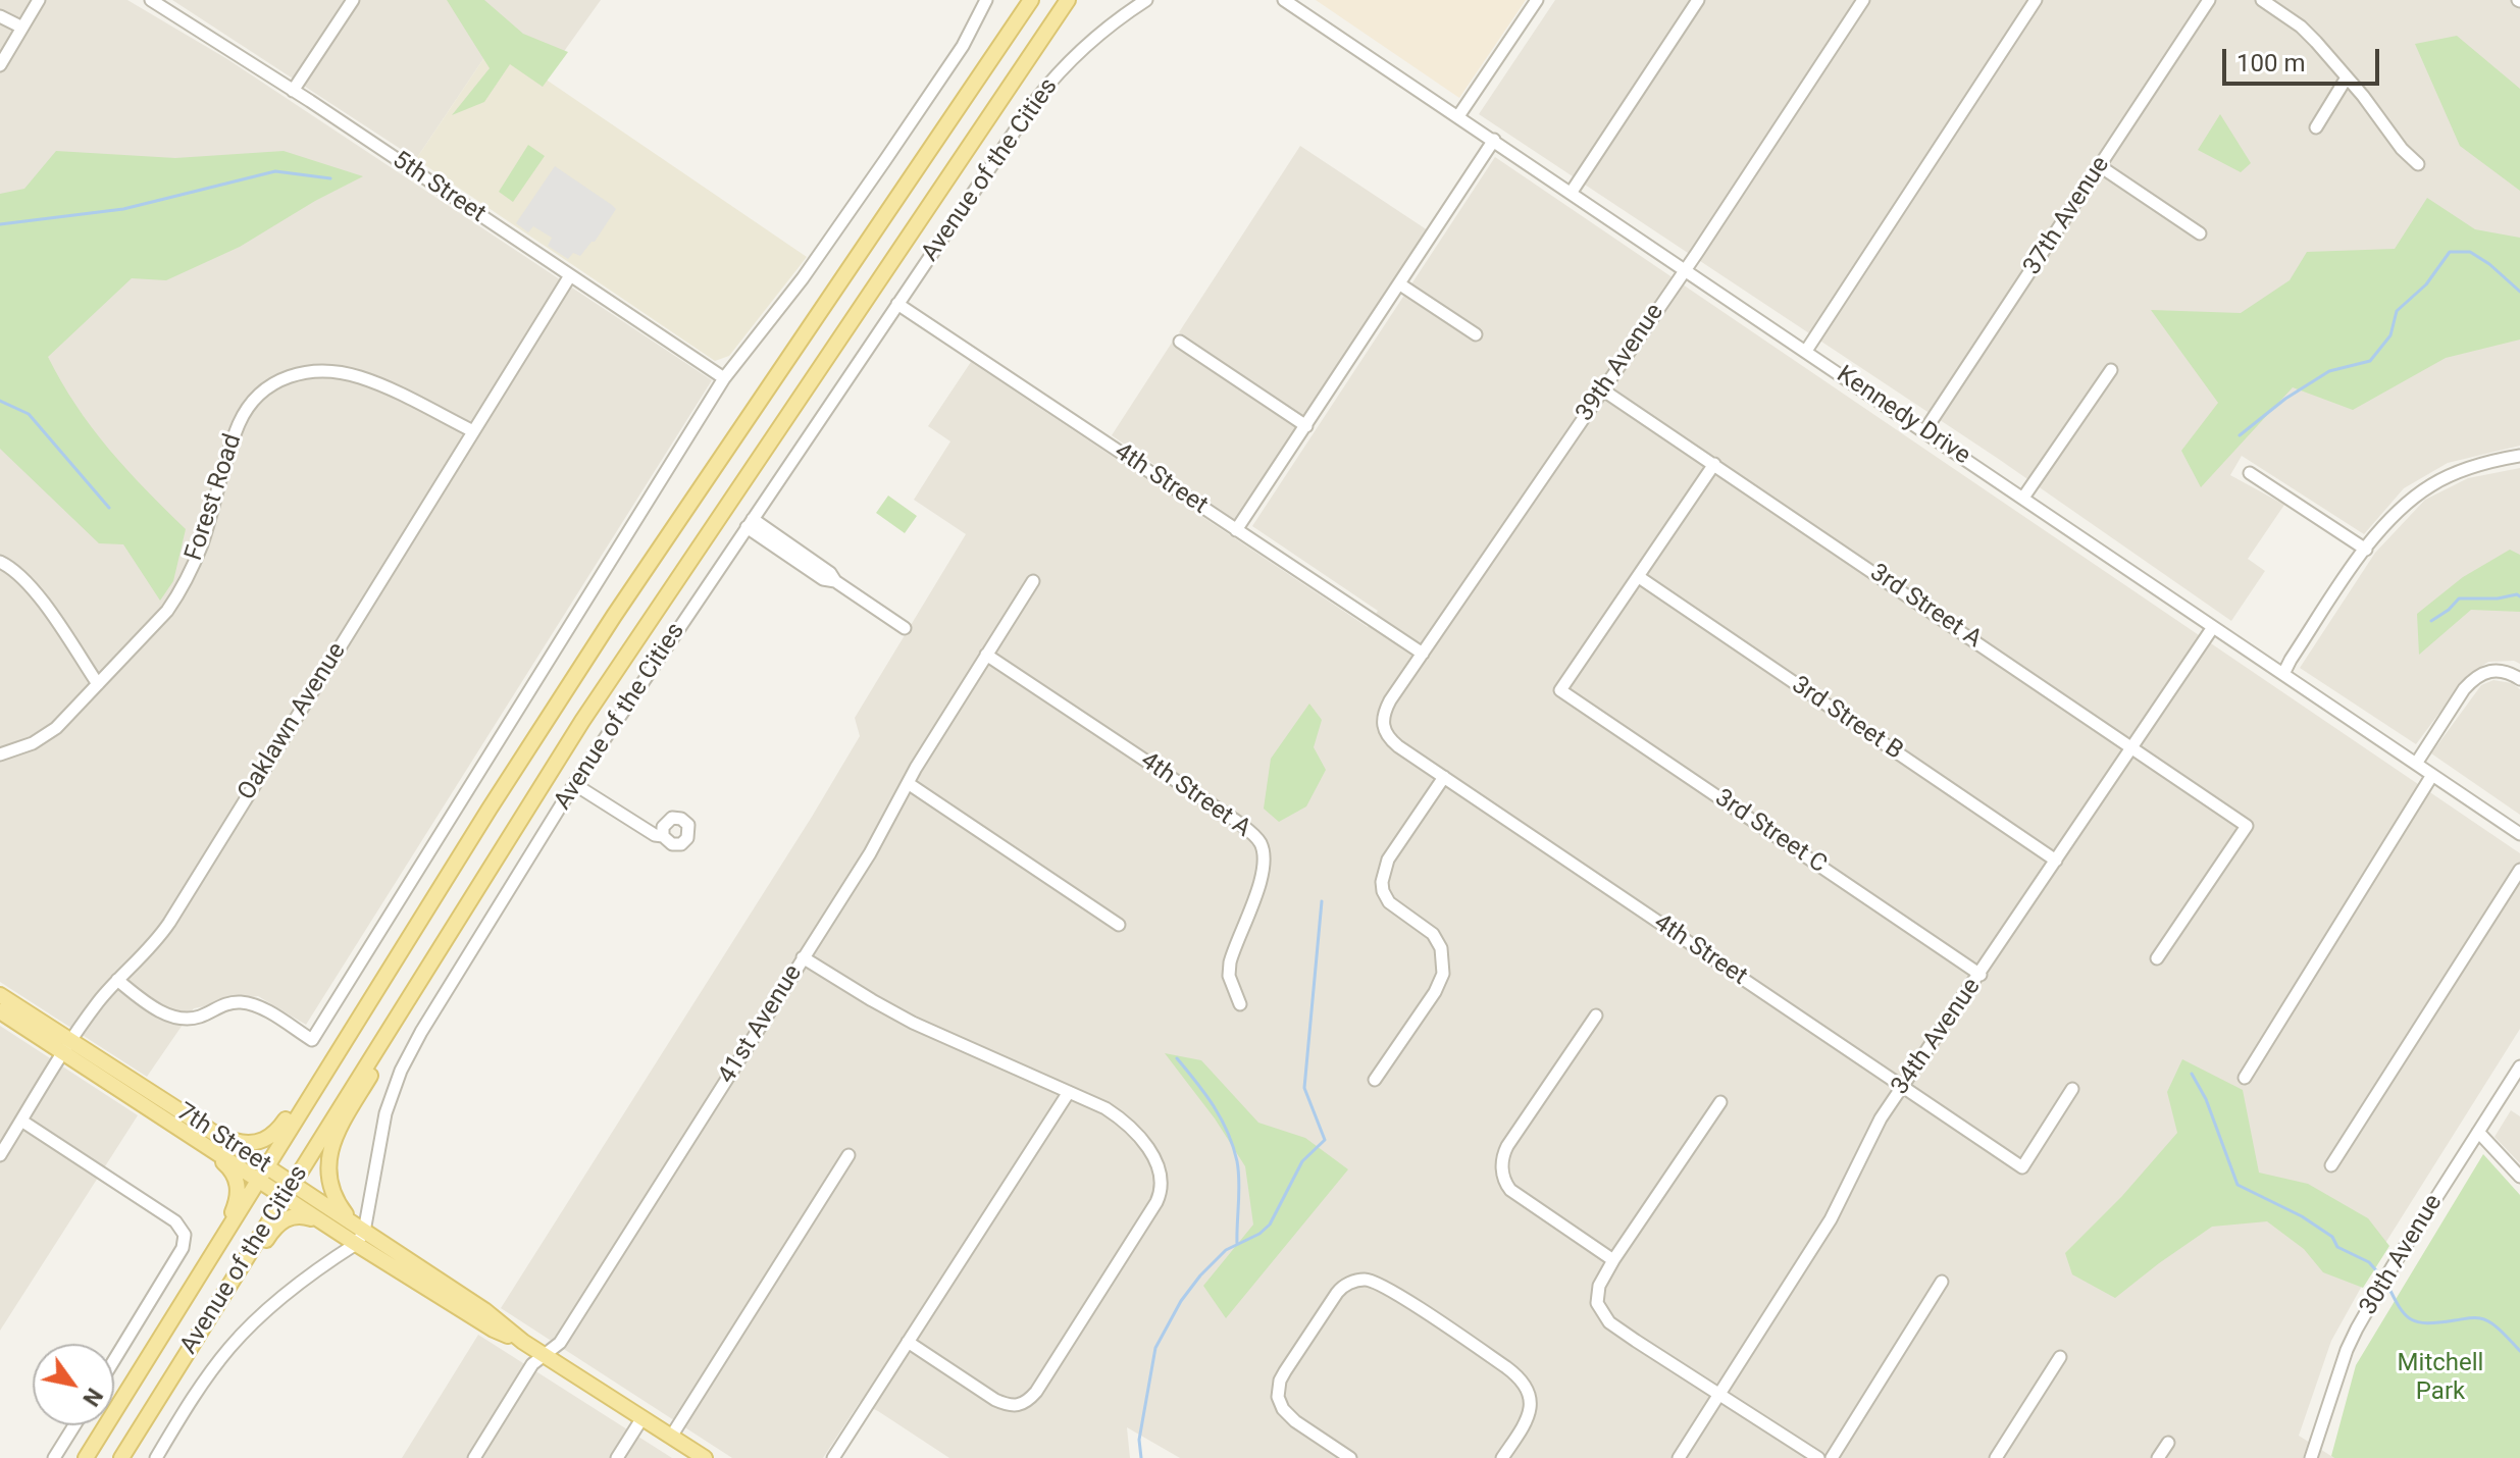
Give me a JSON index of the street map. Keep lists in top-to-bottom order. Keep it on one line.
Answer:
{"streets":{"main road":["Avenue of the Cities","7th Street"],"street":["5th Street","37th Avenue","39th Avenue","Kennedy Drive","4th Street","Forest Road","3rd Street A","3rd Street B","Oaklawn Avenue","4th Street A","3rd Street C","41st Avenue","34th Avenue","30th Avenue"]},"crossings":[["Avenue of the Cities","4th Street"],["Avenue of the Cities","7th Street"],["5th Street","Oaklawn Avenue"],["37th Avenue","Kennedy Drive"],["39th Avenue","Kennedy Drive"],["39th Avenue","4th Street"],["39th Avenue","3rd Street A"],["Kennedy Drive","34th Avenue"],["4th Street","34th Avenue"],["Forest Road","Oaklawn Avenue"],["3rd Street A","34th Avenue"],["3rd Street B","3rd Street C"],["3rd Street B","34th Avenue"],["Oaklawn Avenue","7th Street"],["4th Street A","41st Avenue"],["3rd Street C","34th Avenue"],["41st Avenue","7th Street"]],"parks":["Mitchell Park"],"scale_bar":"100 m","north":"bottom right"}
